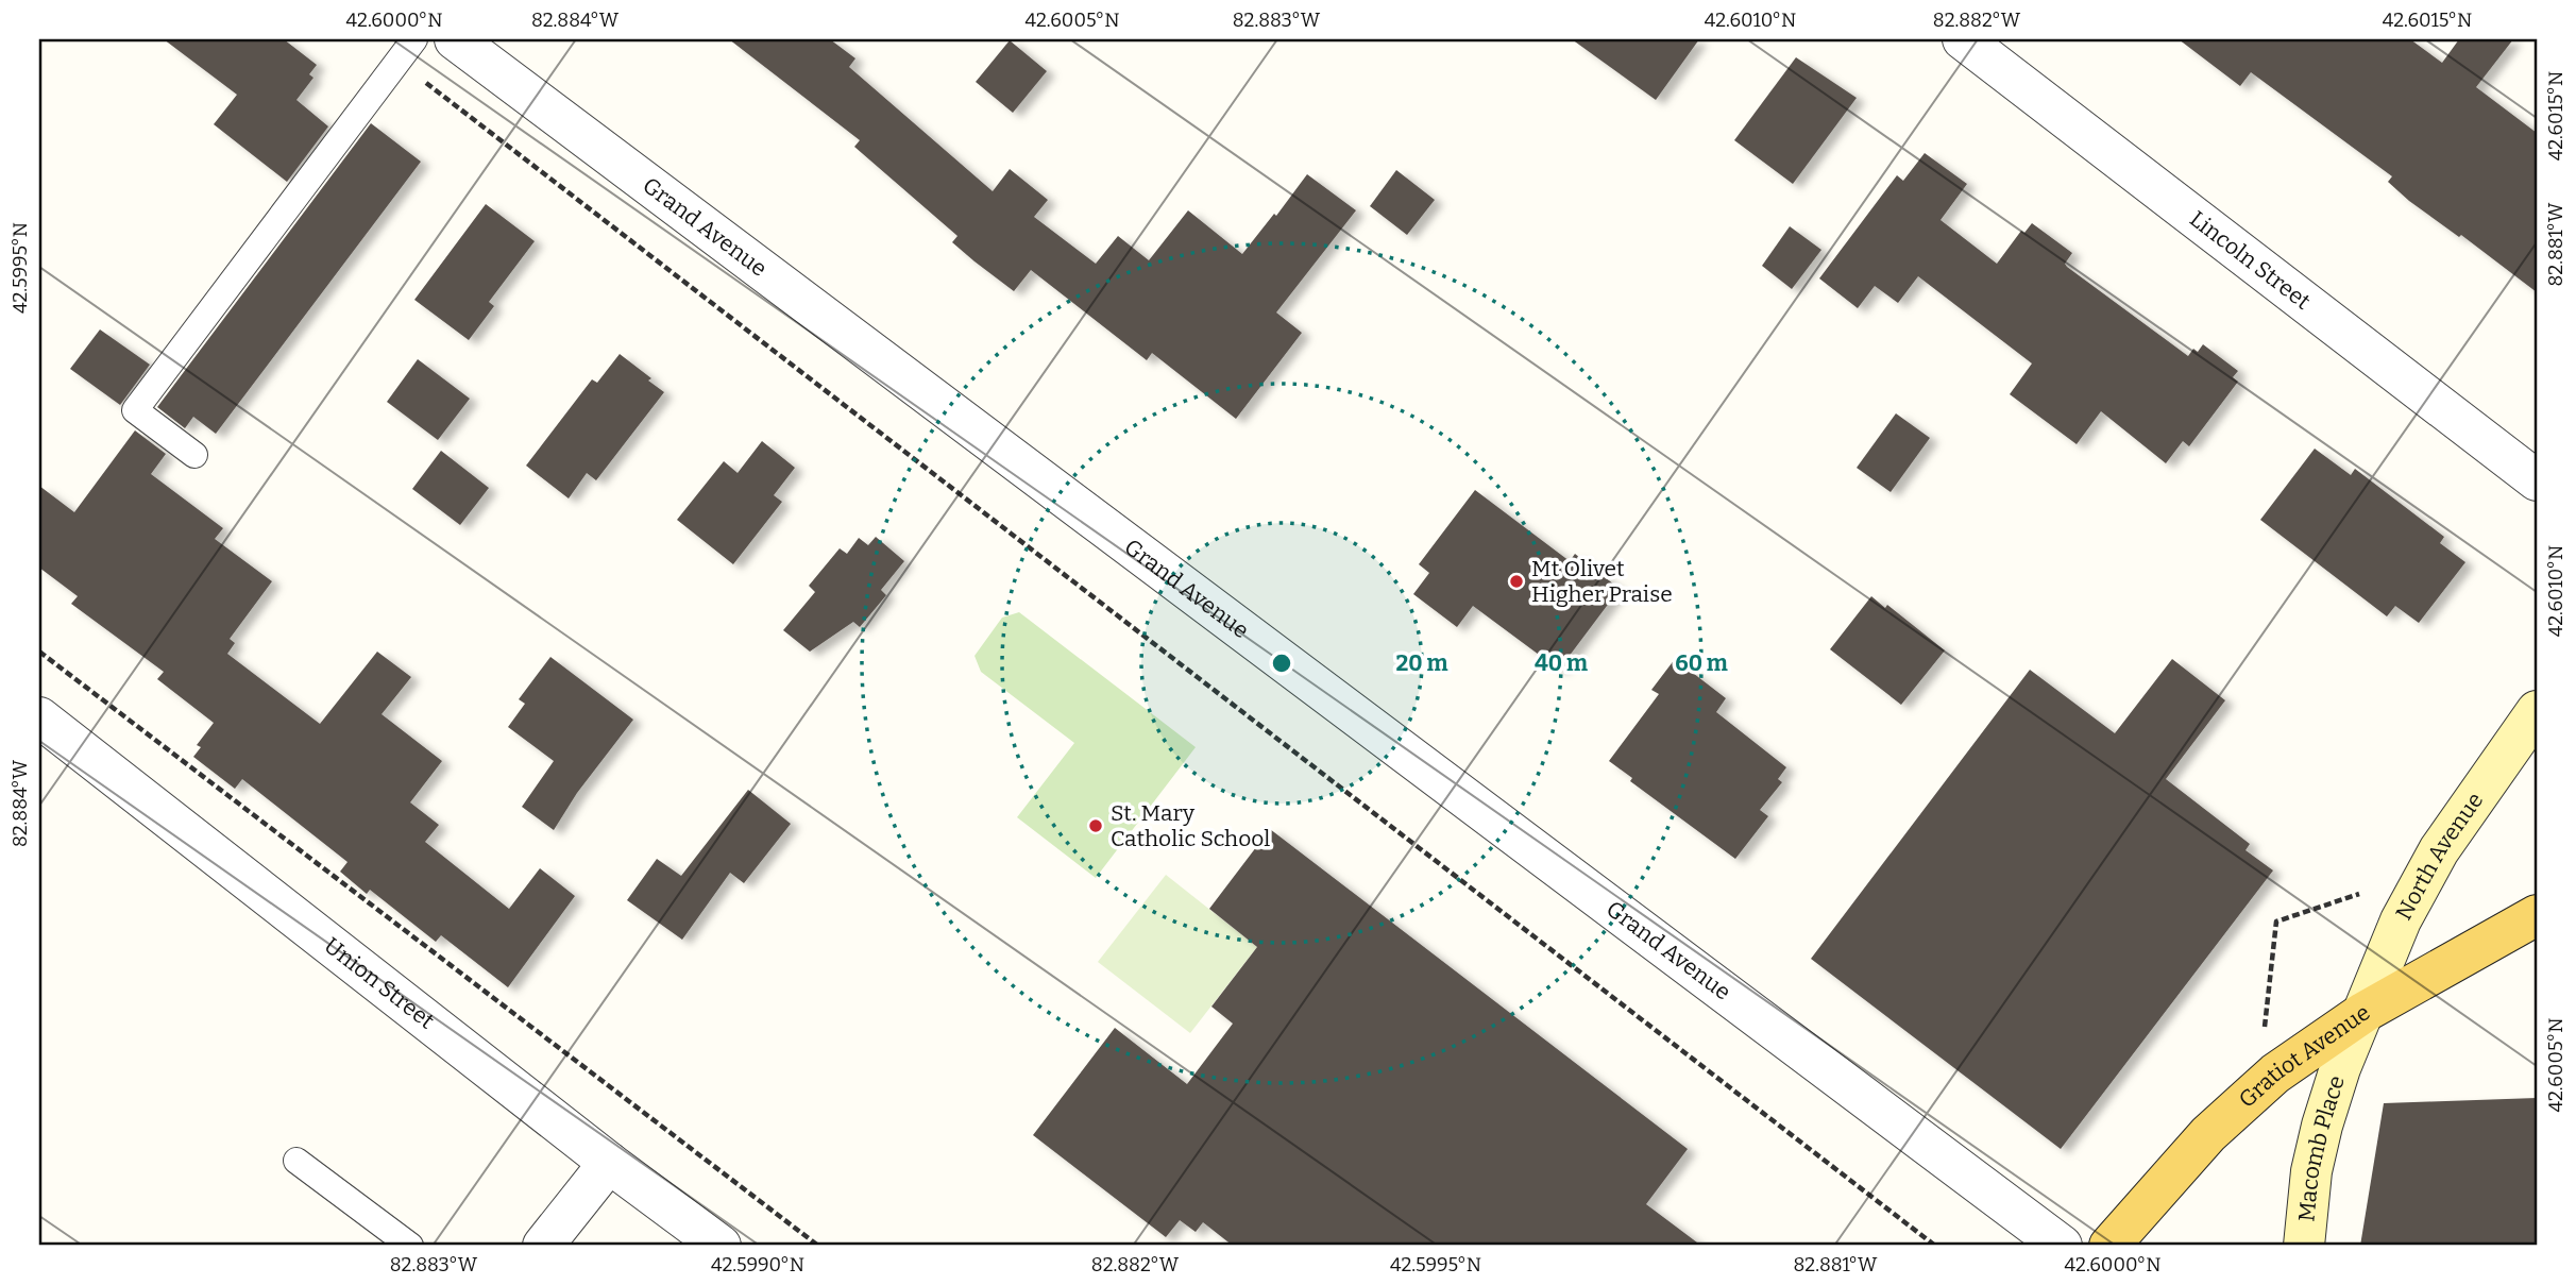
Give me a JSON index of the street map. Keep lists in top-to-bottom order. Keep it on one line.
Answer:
{"streets":{"main road":["North Avenue","Gratiot Avenue","Macomb Place"],"street":["Grand Avenue","Lincoln Street","Union Street"]},"crossings":[["North Avenue","Gratiot Avenue"],["North Avenue","Macomb Place"],["Gratiot Avenue","Macomb Place"]],"places":["Mt Olivet Higher Praise","St. Mary Catholic School"],"coordinates":["42.6000°N","82.884°W","42.6005°N","82.883°W","42.6010°N","82.882°W","42.6015°N","82.881°W","42.5995°N","42.5990°N"],"rings":["20 m","40 m","60 m"]}
